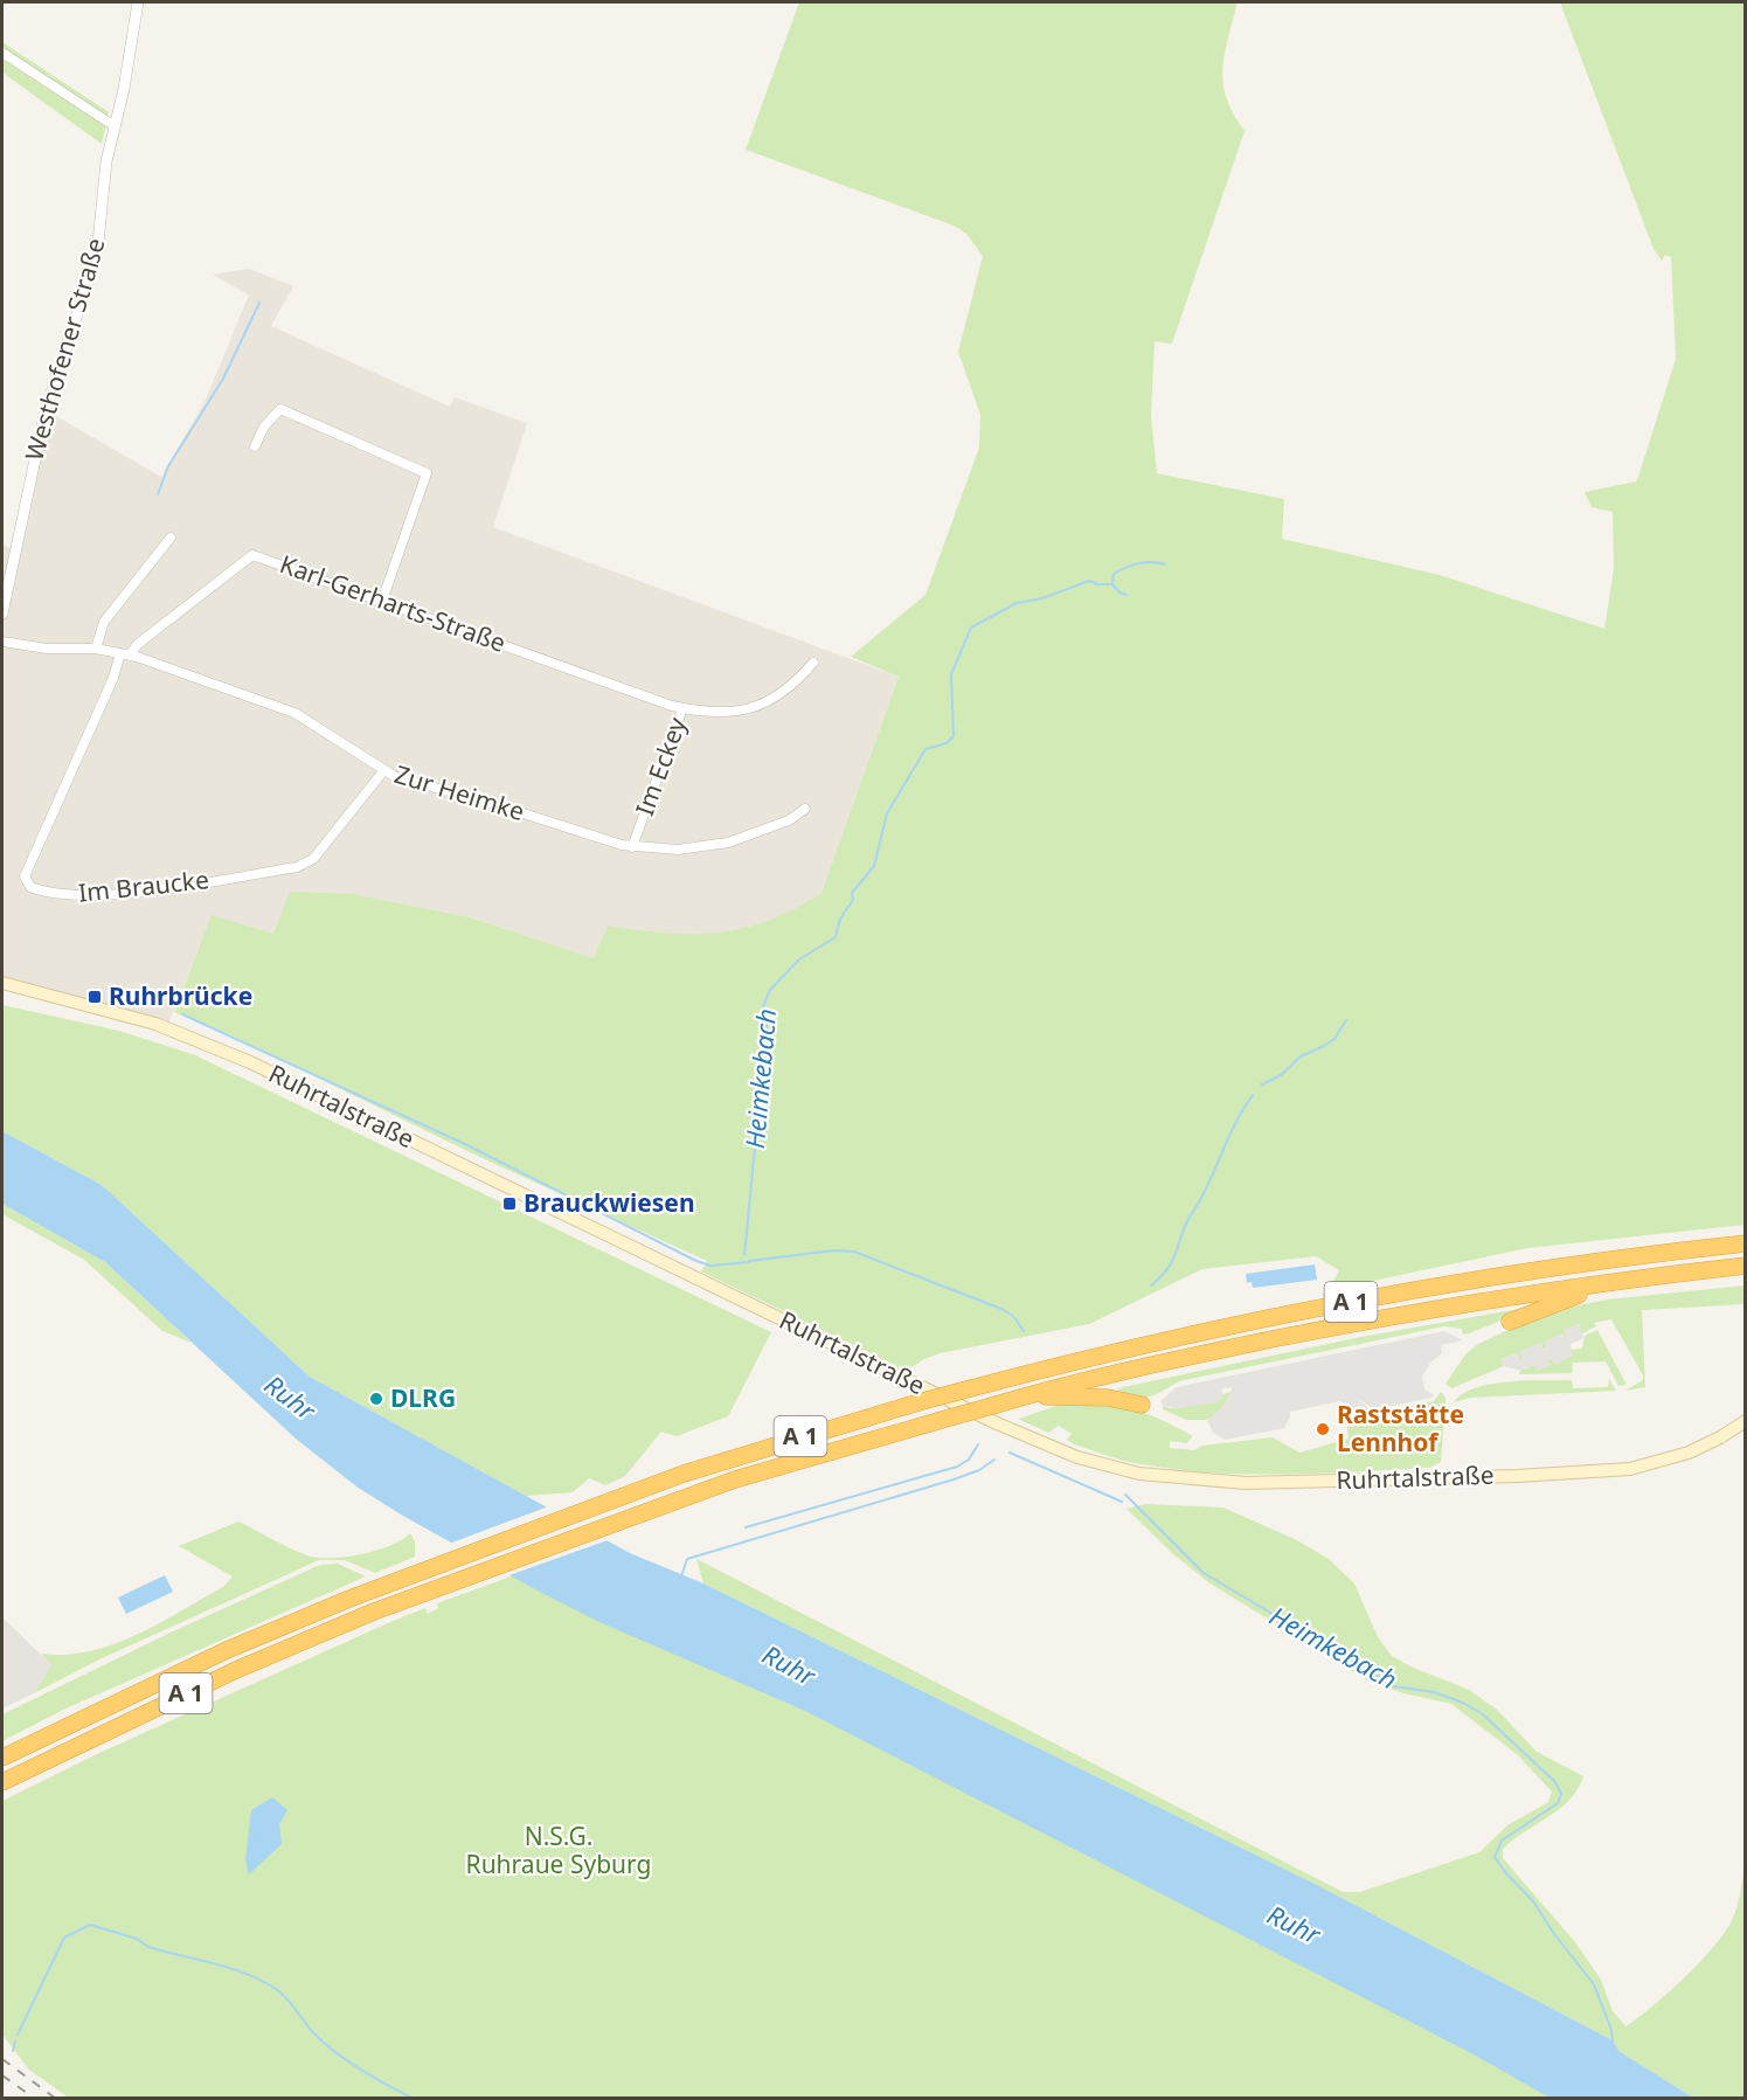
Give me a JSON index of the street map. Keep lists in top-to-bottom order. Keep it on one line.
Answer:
{"streets":{"highway":["A 1"],"main road":["Ruhrtalstraße"],"street":["Westhofener Straße","Karl-Gerharts-Straße","Im Eckey","Zur Heimke","Im Braucke"]},"crossings":[["Karl-Gerharts-Straße","Im Eckey"],["Karl-Gerharts-Straße","Zur Heimke"],["Karl-Gerharts-Straße","Im Braucke"],["Im Eckey","Zur Heimke"],["Zur Heimke","Im Braucke"]],"water":["Heimkebach","Ruhr"],"parks":["N.S.G. Ruhraue Syburg"],"places":{"transit":["Ruhrbrücke","Brauckwiesen"],"other":["DLRG","Raststätte Lennhof"]}}
